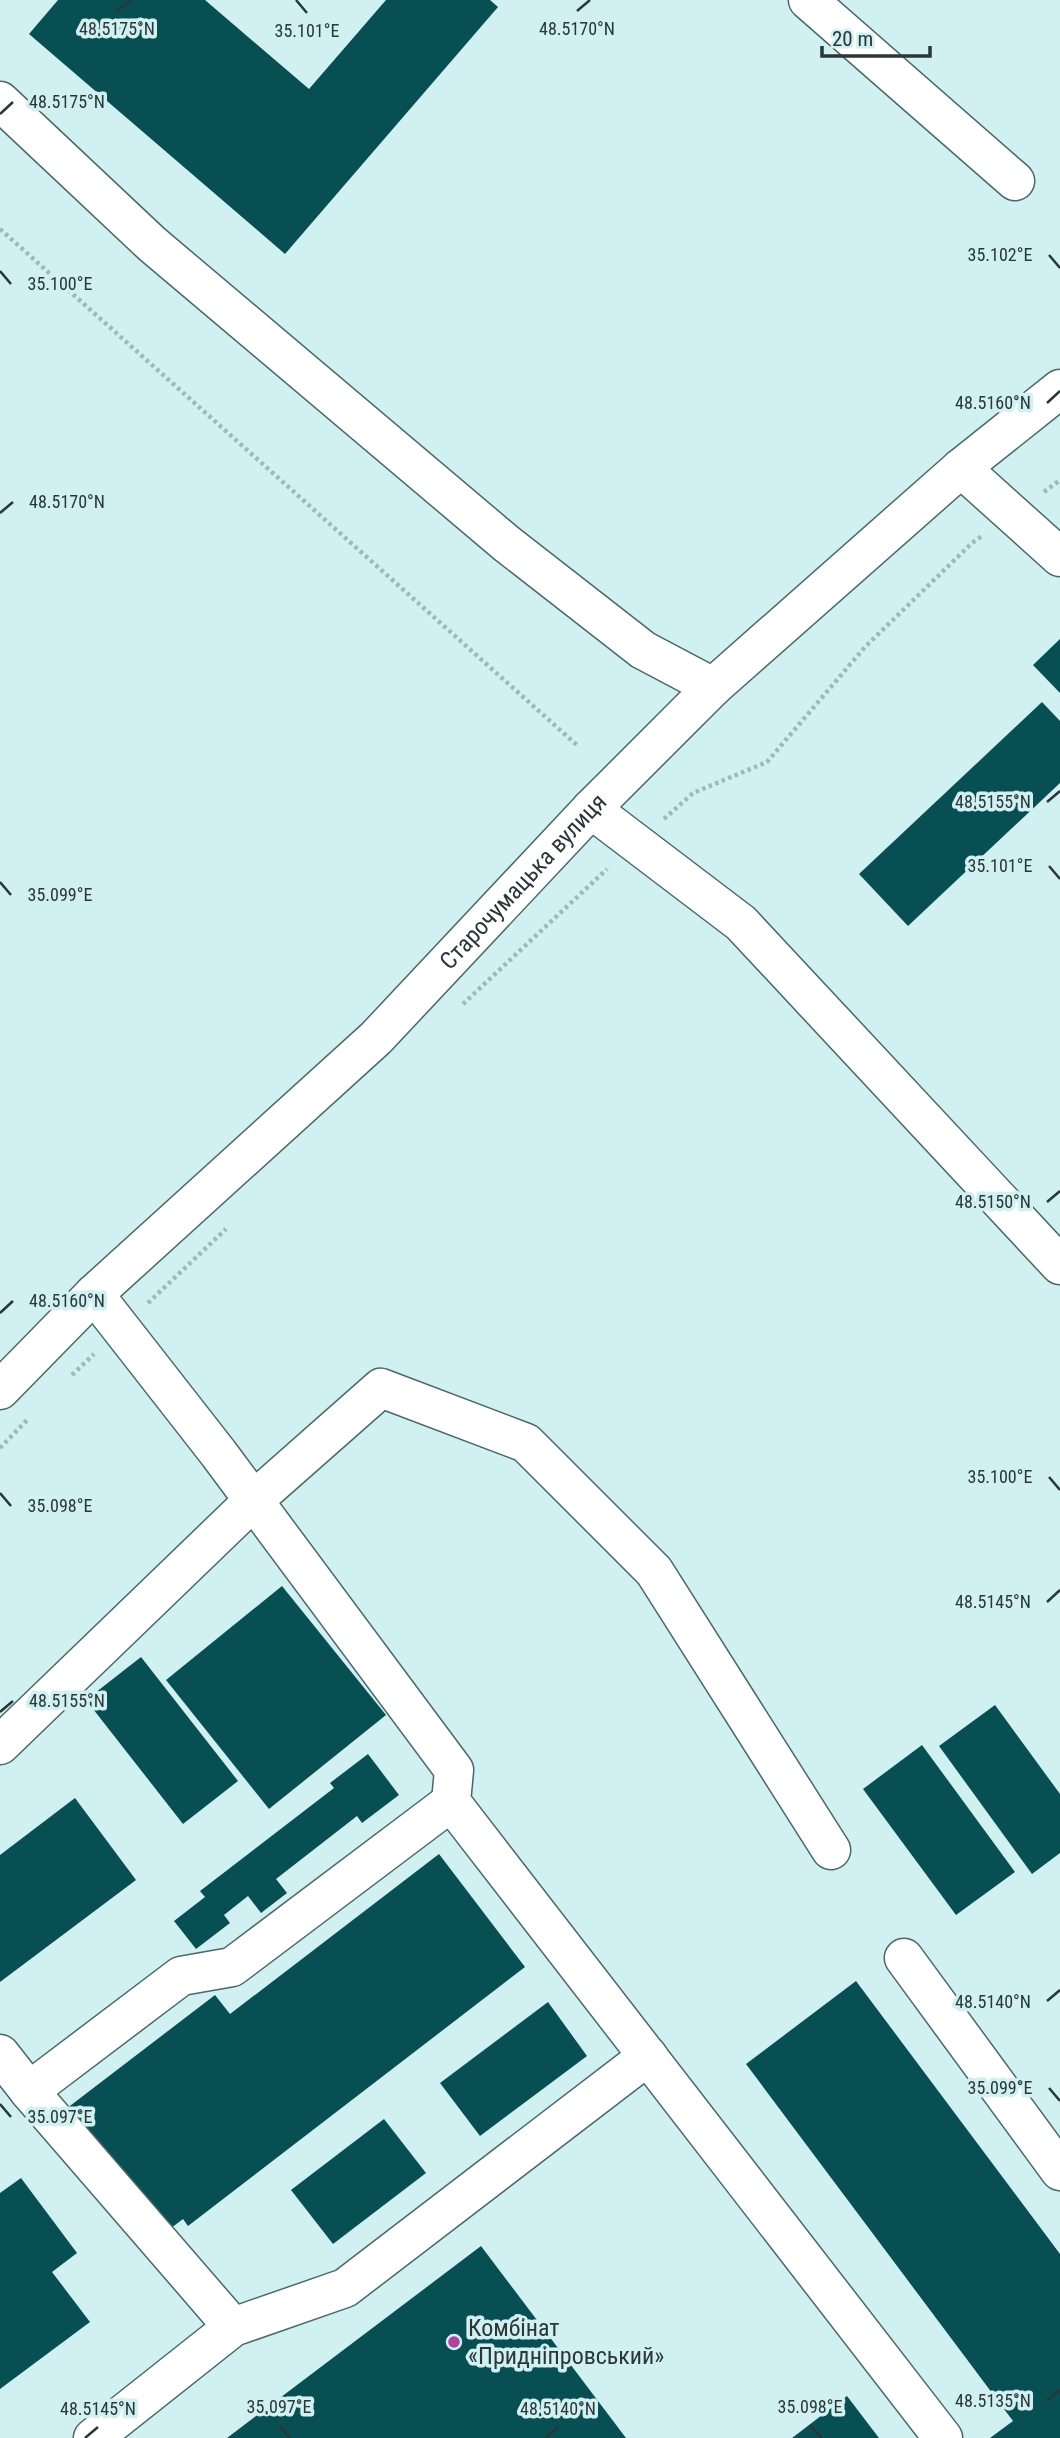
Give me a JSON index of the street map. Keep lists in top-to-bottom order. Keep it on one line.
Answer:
{"streets":{"street":["Старочумацька вулиця"]},"places":["Комбінат «Придніпровський»"],"scale_bar":"20 m","coordinates":["48.5175°N","48.5170°N","35.101°E","35.102°E","35.100°E","48.5160°N","48.5155°N","35.099°E","48.5150°N","35.098°E","48.5145°N","48.5140°N","35.097°E","48.5135°N"]}
